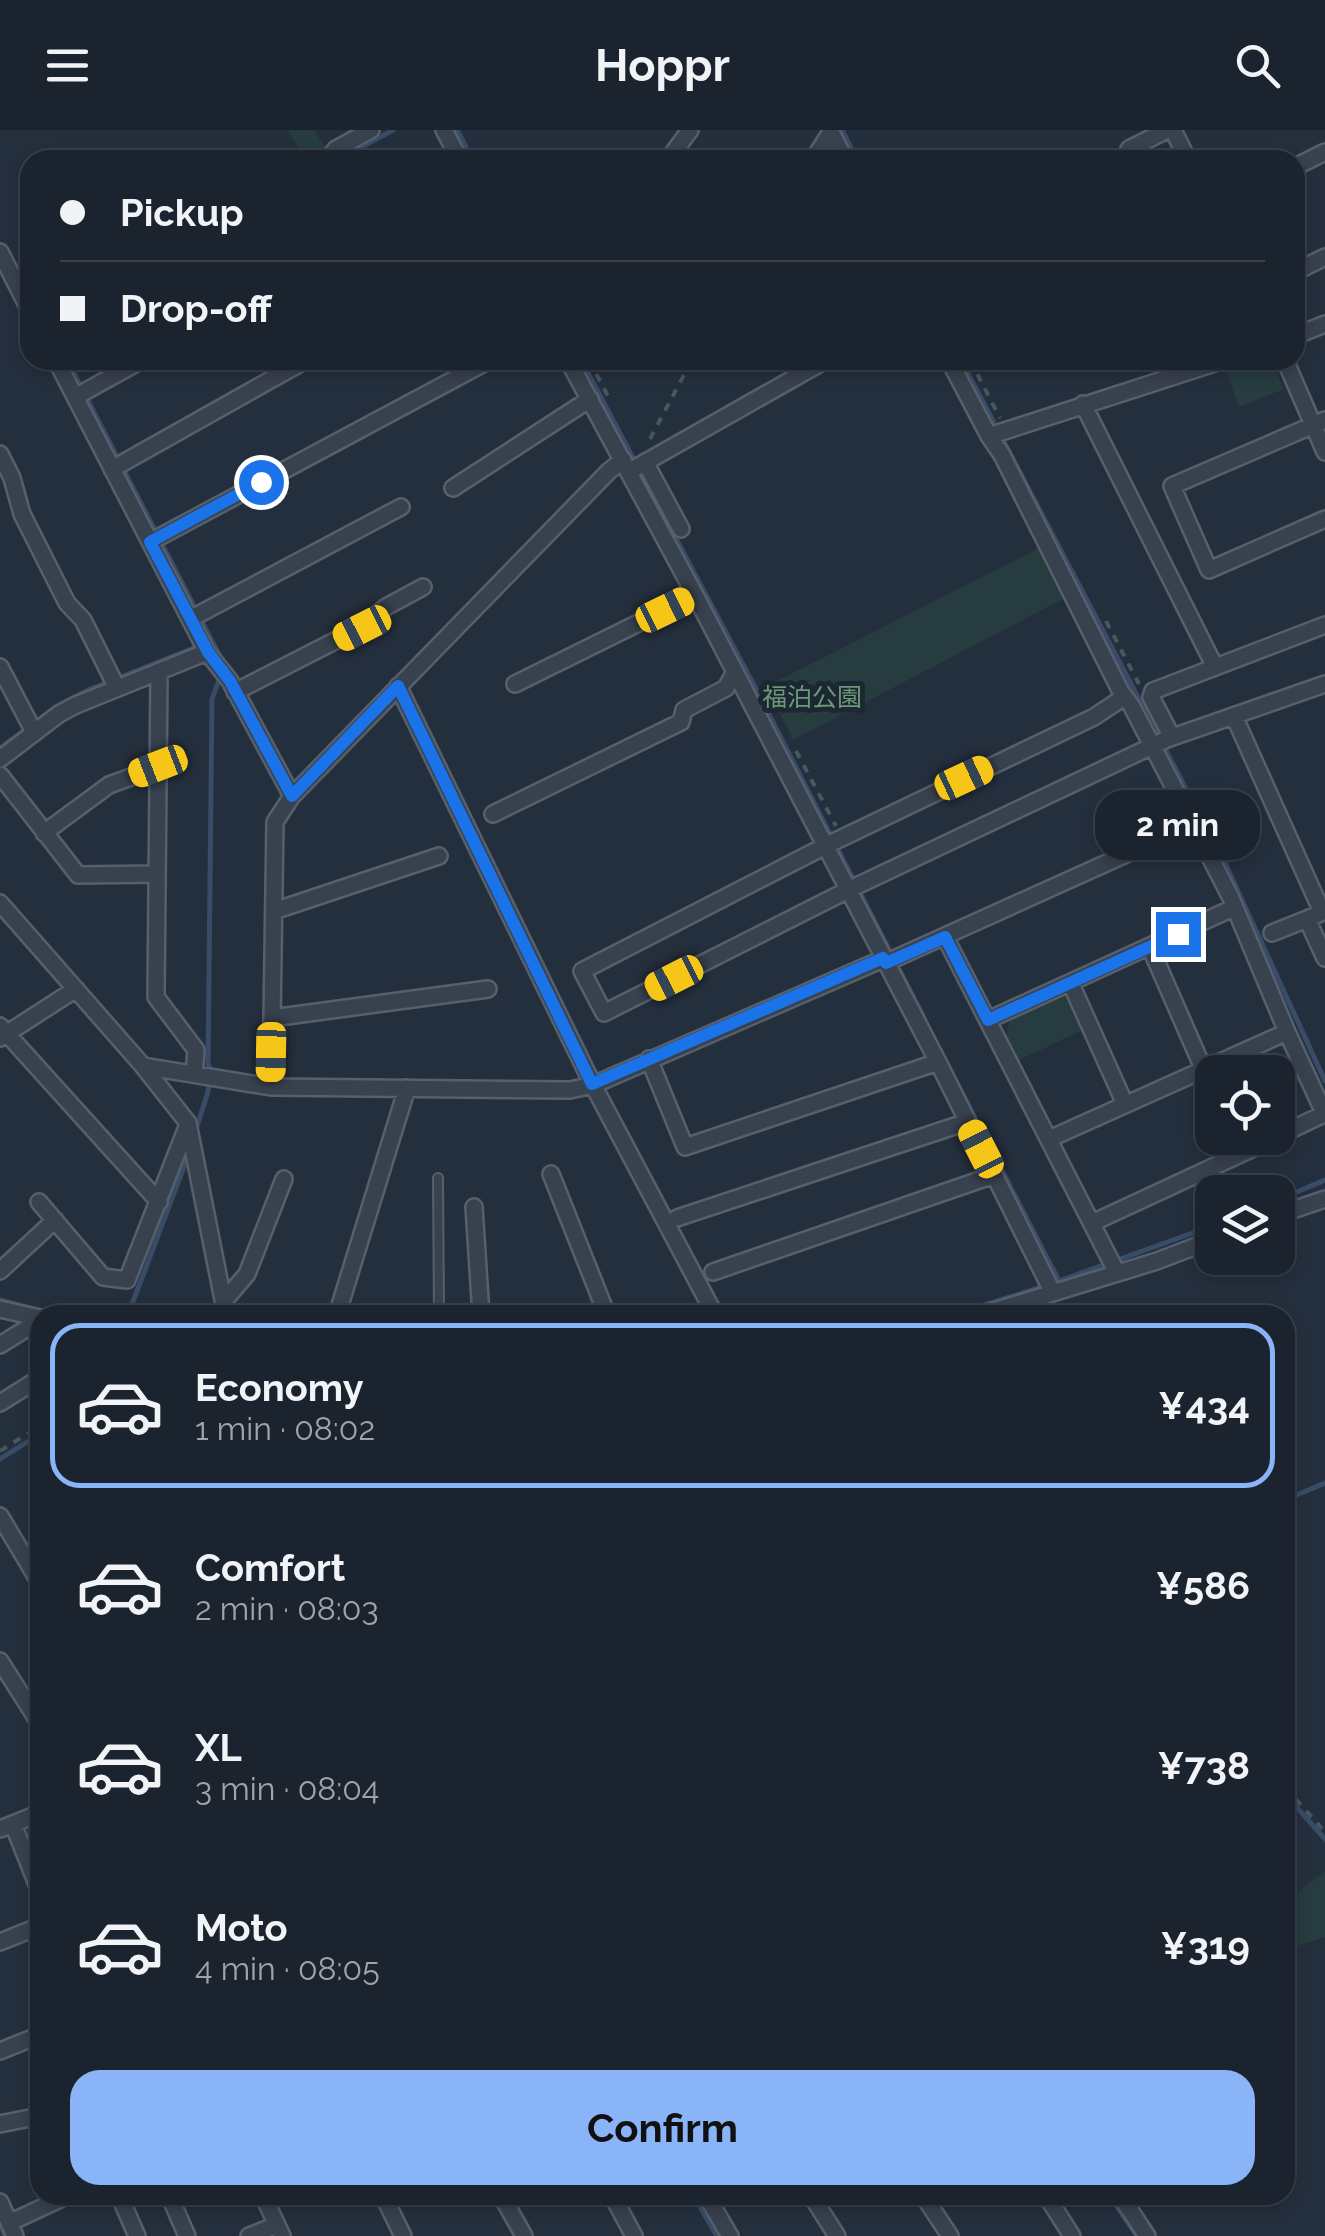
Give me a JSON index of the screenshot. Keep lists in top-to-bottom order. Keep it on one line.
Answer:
{"parks":["福泊公園"],"page":{"header":"Hoppr","banner":["Pickup","Drop-off"],"bubble":"2 min","list":[{"name":"Economy","note":"1 min · 08:02","value":"¥434"},{"name":"Comfort","note":"2 min · 08:03","value":"¥586"},{"name":"XL","note":"3 min · 08:04","value":"¥738"},{"name":"Moto","note":"4 min · 08:05","value":"¥319"}],"buttons":"Confirm"}}
